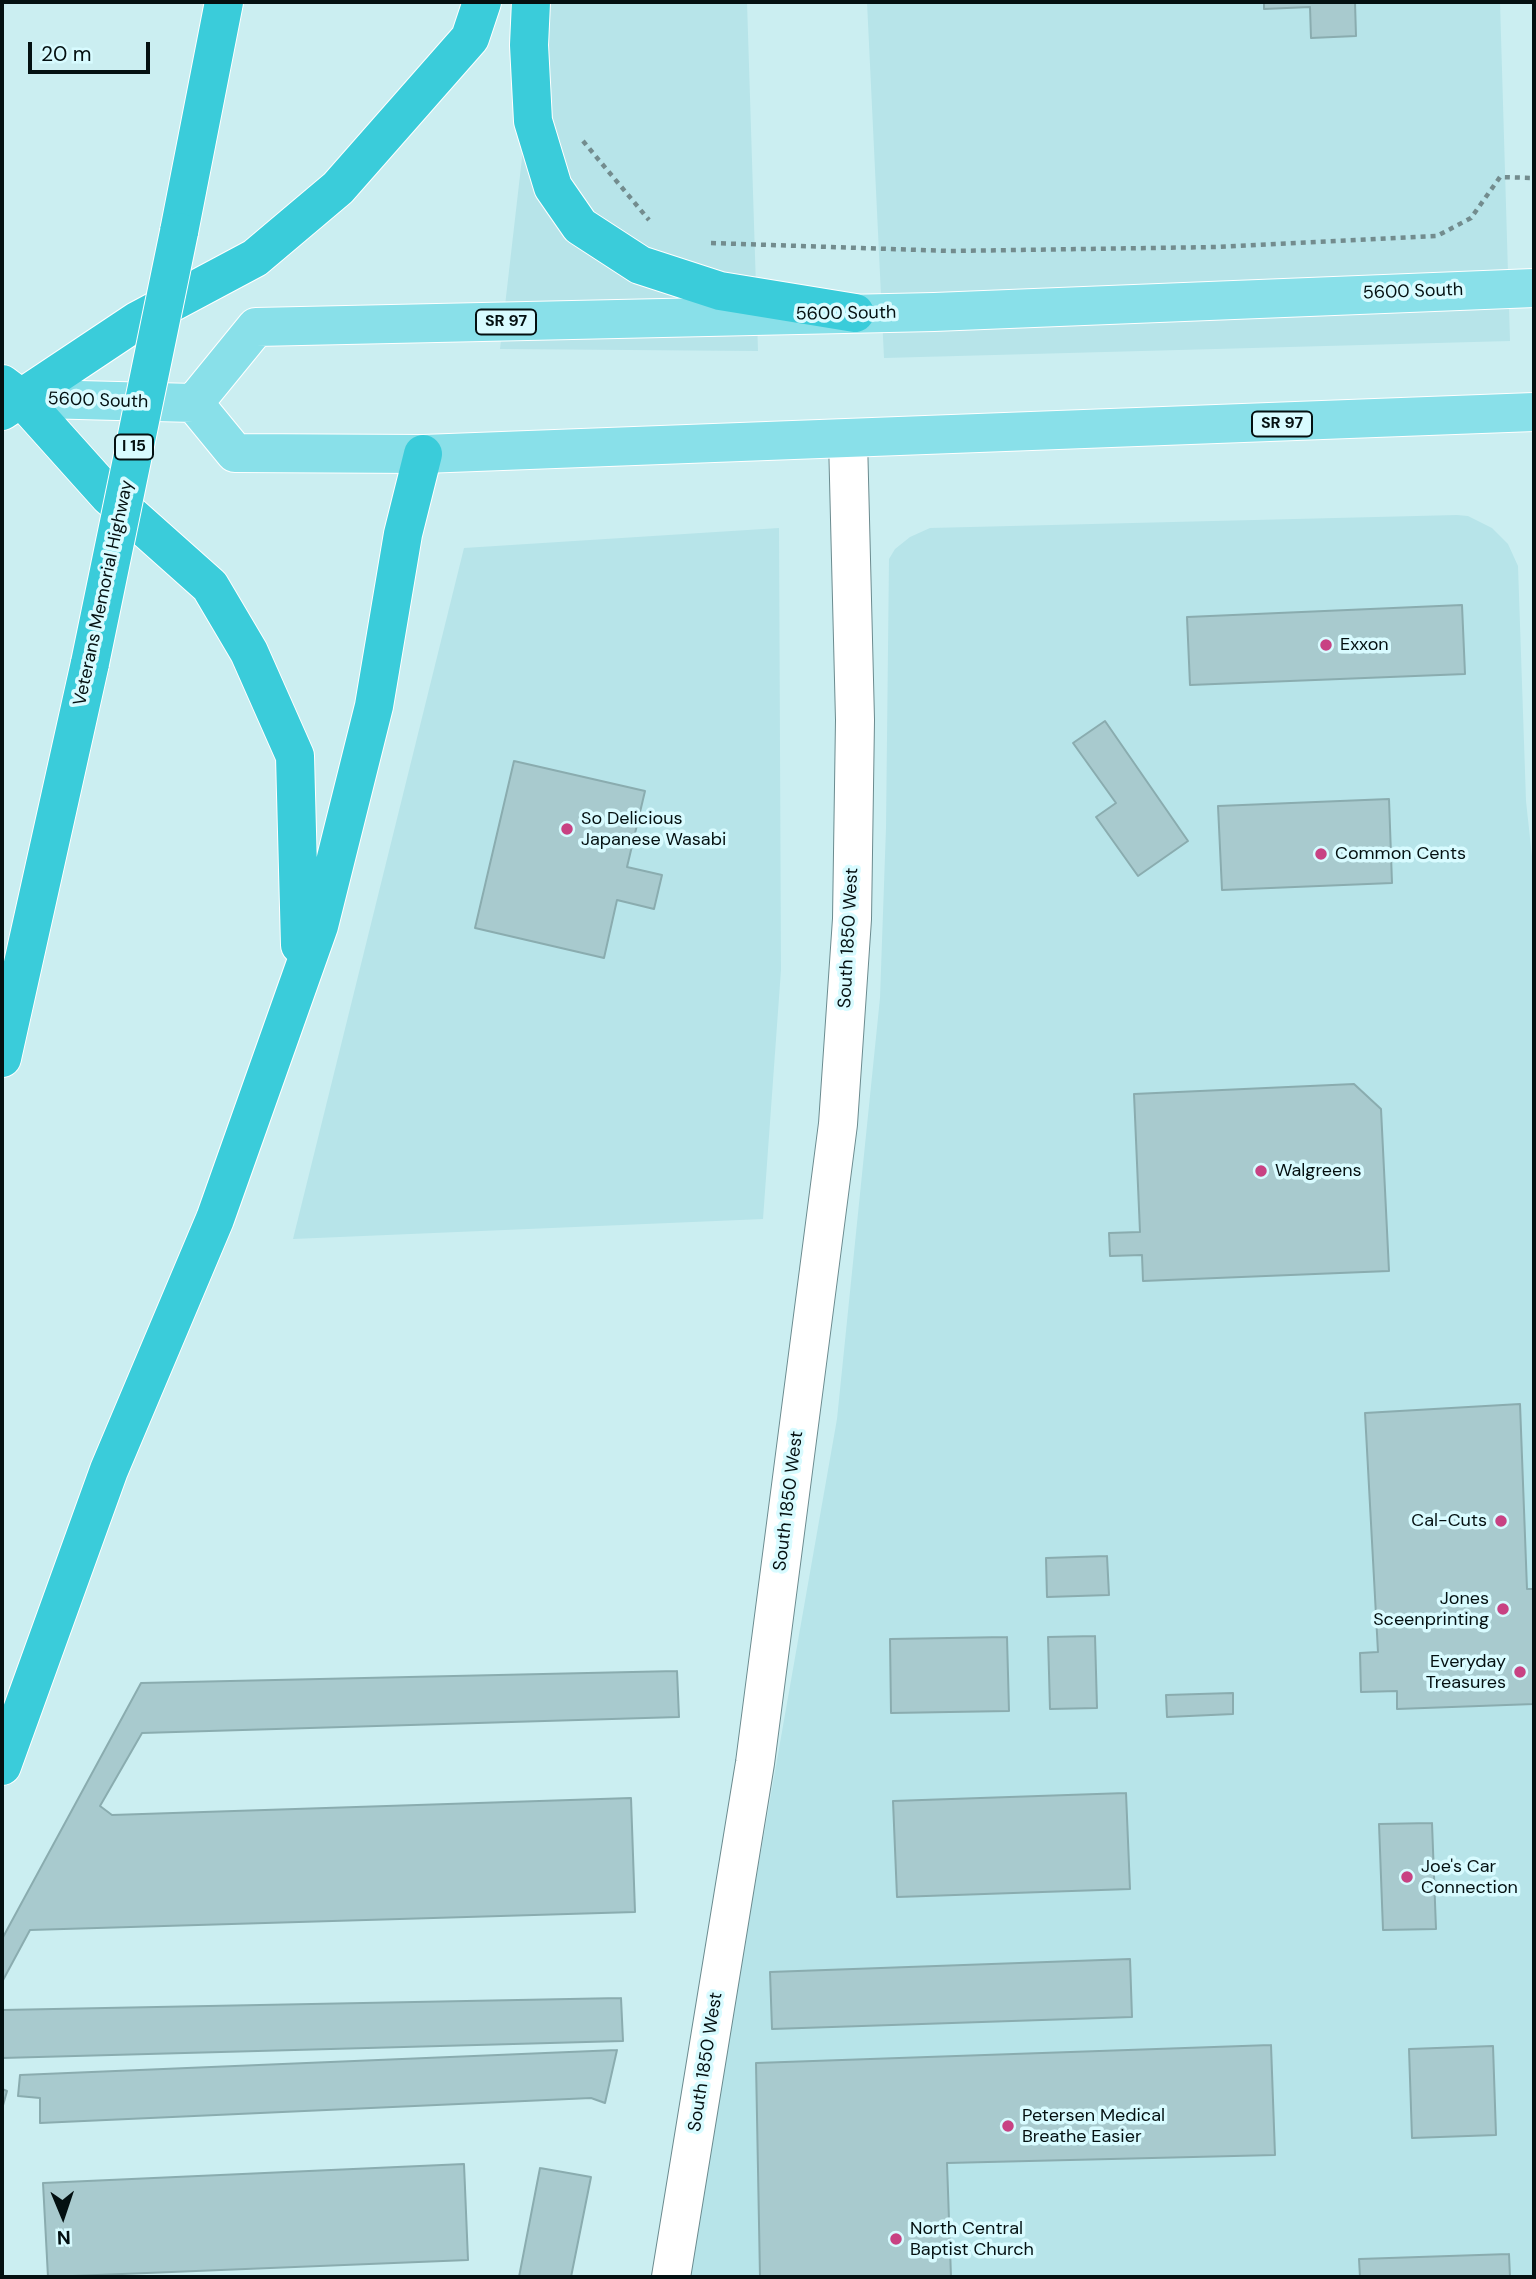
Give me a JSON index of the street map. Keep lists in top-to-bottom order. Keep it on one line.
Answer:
{"streets":{"highway":["I 15","Veterans Memorial Highway"],"main road":["5600 South","SR 97"],"street":["South 1850 West"]},"crossings":[["5600 South","SR 97"],["SR 97","South 1850 West"]],"places":["Exxon","So Delicious Japanese Wasabi","Common Cents","Walgreens","Cal-Cuts","Jones Sceenprinting","Everyday Treasures","Joe's Car Connection","Petersen Medical Breathe Easier","North Central Baptist Church"],"scale_bar":"20 m","north":"bottom"}
